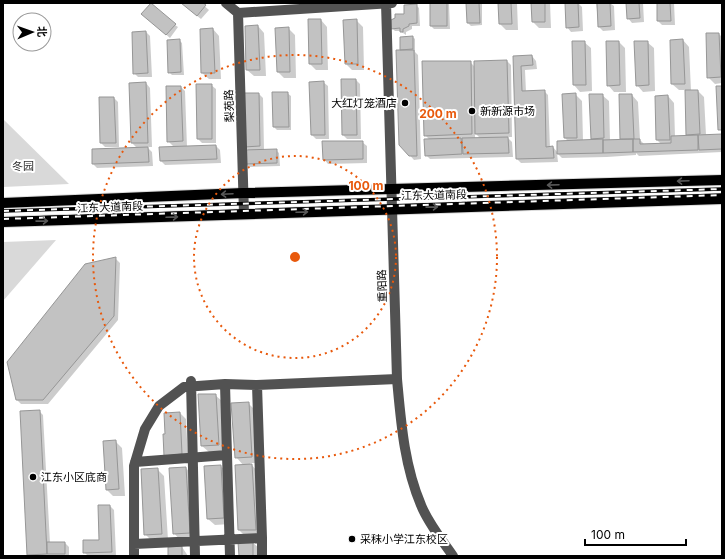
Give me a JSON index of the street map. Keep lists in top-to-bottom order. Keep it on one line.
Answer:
{"streets":{"main road":["江东大道南段"],"street":["梨苑路","重阳路"]},"crossings":[["梨苑路","江东大道南段"],["江东大道南段","重阳路"]],"parks":["冬园"],"places":["大红灯笼酒店","新新源市场","江东小区底商","采秣小学江东校区"],"scale_bar":"100 m","north":"right","rings":["200 m","100 m"]}
